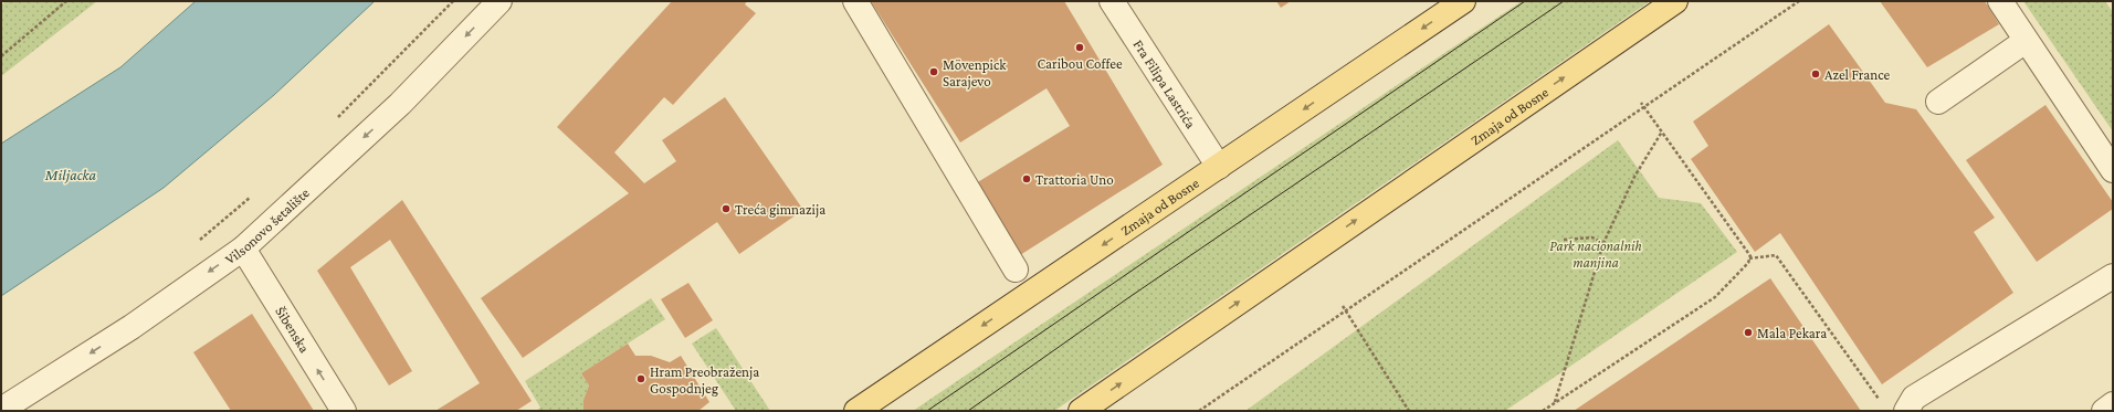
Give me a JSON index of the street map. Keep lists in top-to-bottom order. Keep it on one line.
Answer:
{"streets":{"main road":["Zmaja od Bosne"],"street":["Fra Filipa Lastrića","Vilsonovo šetalište","Šibenska"]},"crossings":[["Fra Filipa Lastrića","Zmaja od Bosne"],["Vilsonovo šetalište","Šibenska"]],"one_way":["Vilsonovo šetalište","Šibenska"],"water":["Miljacka"],"parks":["Park nacionalnih manjina"],"places":["Caribou Coffee","Mövenpick Sarajevo","Azel France","Trattoria Uno","Treća gimnazija","Mala Pekara","Hram Preobraženja Gospodnjeg"]}
